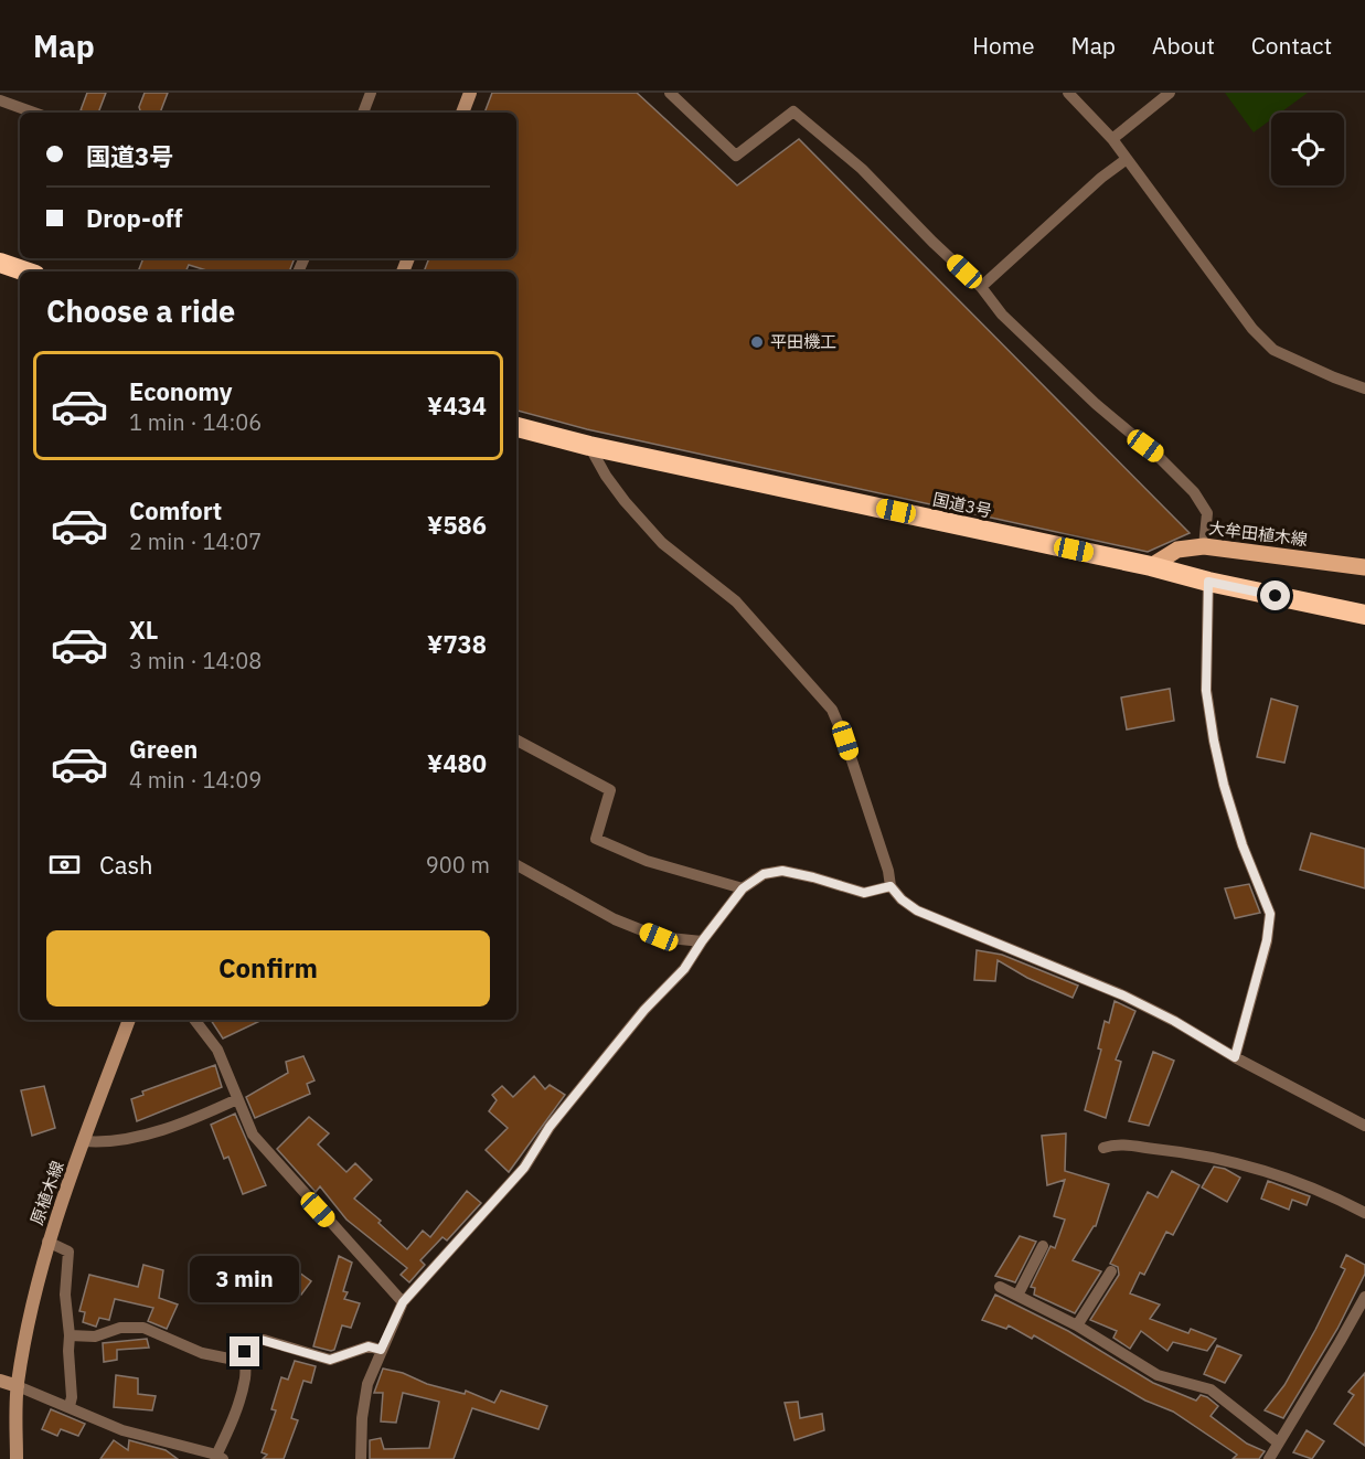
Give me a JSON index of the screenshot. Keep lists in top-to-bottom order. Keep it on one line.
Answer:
{"streets":{"highway":["国道3号"],"main road":["大牟田植木線","原植木線"]},"crossings":[["国道3号","大牟田植木線"]],"places":["平田機工"],"page":{"header":"Map","nav":["Home","Map","About","Contact"],"banner":["国道3号","Drop-off"],"heading":"Choose a ride","list":[{"name":"Economy","note":"1 min · 14:06","value":"¥434"},{"name":"Comfort","note":"2 min · 14:07","value":"¥586"},{"name":"XL","note":"3 min · 14:08","value":"¥738"},{"name":"Green","note":"4 min · 14:09","value":"¥480"}],"pay":["Cash","900 m"],"buttons":"Confirm","bubble":"3 min"}}
